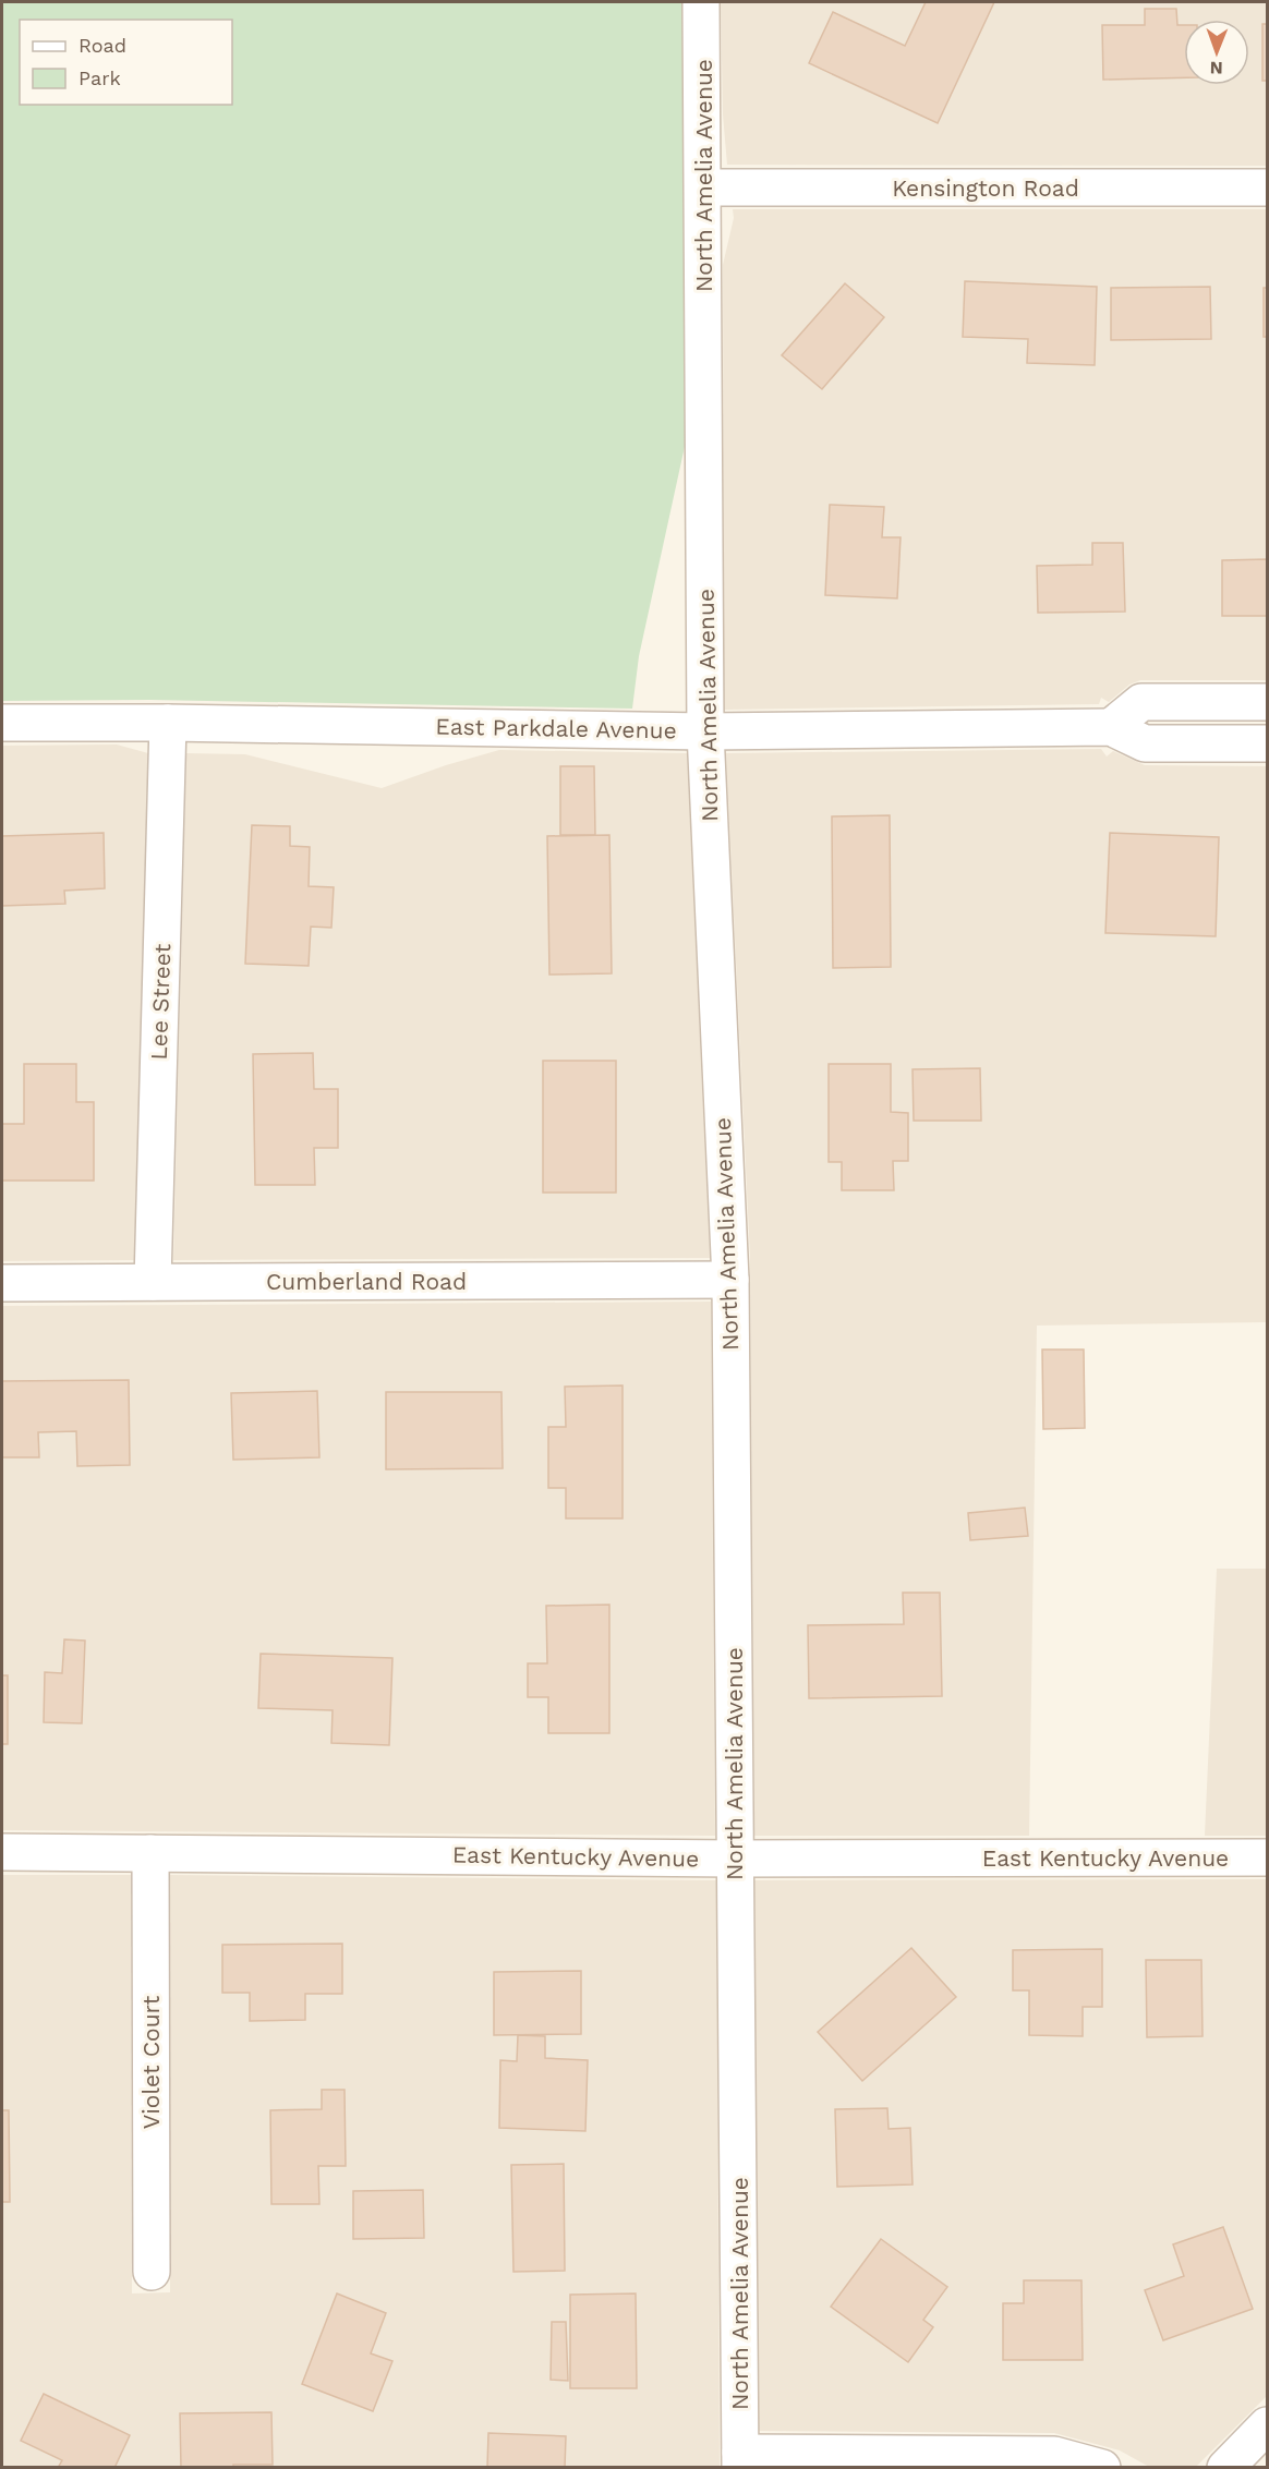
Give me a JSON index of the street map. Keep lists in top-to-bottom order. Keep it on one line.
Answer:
{"streets":{"street":["North Amelia Avenue","Kensington Road","East Parkdale Avenue","Lee Street","Cumberland Road","East Kentucky Avenue","Violet Court"]},"crossings":[["North Amelia Avenue","Kensington Road"],["North Amelia Avenue","East Parkdale Avenue"],["North Amelia Avenue","Cumberland Road"],["North Amelia Avenue","East Kentucky Avenue"],["East Parkdale Avenue","Lee Street"],["Lee Street","Cumberland Road"],["East Kentucky Avenue","Violet Court"]],"legend":["Road","Park"],"north":"bottom"}
